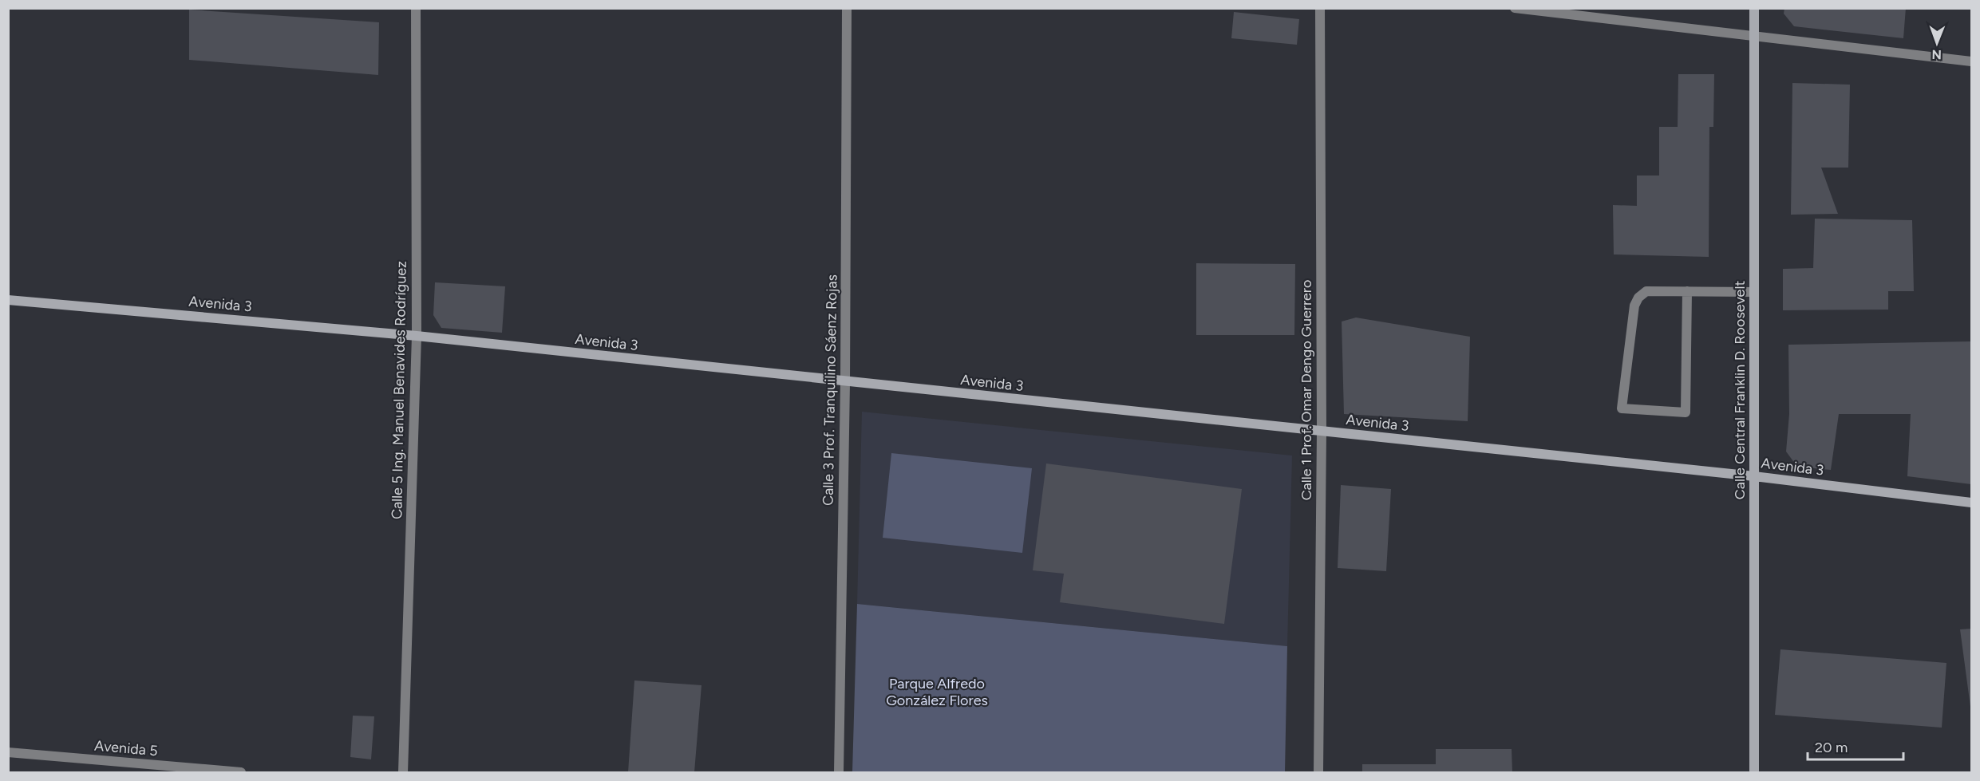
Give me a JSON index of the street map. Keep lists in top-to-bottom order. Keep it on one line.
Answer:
{"streets":{"street":["Avenida 3","Calle 5 Ing. Manuel Benavides Rodríguez","Calle 3 Prof. Tranquilino Sáenz Rojas","Calle 1 Prof. Omar Dengo Guerrero","Calle Central Franklin D. Roosevelt","Avenida 5"]},"crossings":[["Avenida 3","Calle 5 Ing. Manuel Benavides Rodríguez"],["Avenida 3","Calle 3 Prof. Tranquilino Sáenz Rojas"],["Avenida 3","Calle 1 Prof. Omar Dengo Guerrero"],["Avenida 3","Calle Central Franklin D. Roosevelt"]],"parks":["Parque Alfredo González Flores"],"scale_bar":"20 m","north":"bottom"}
